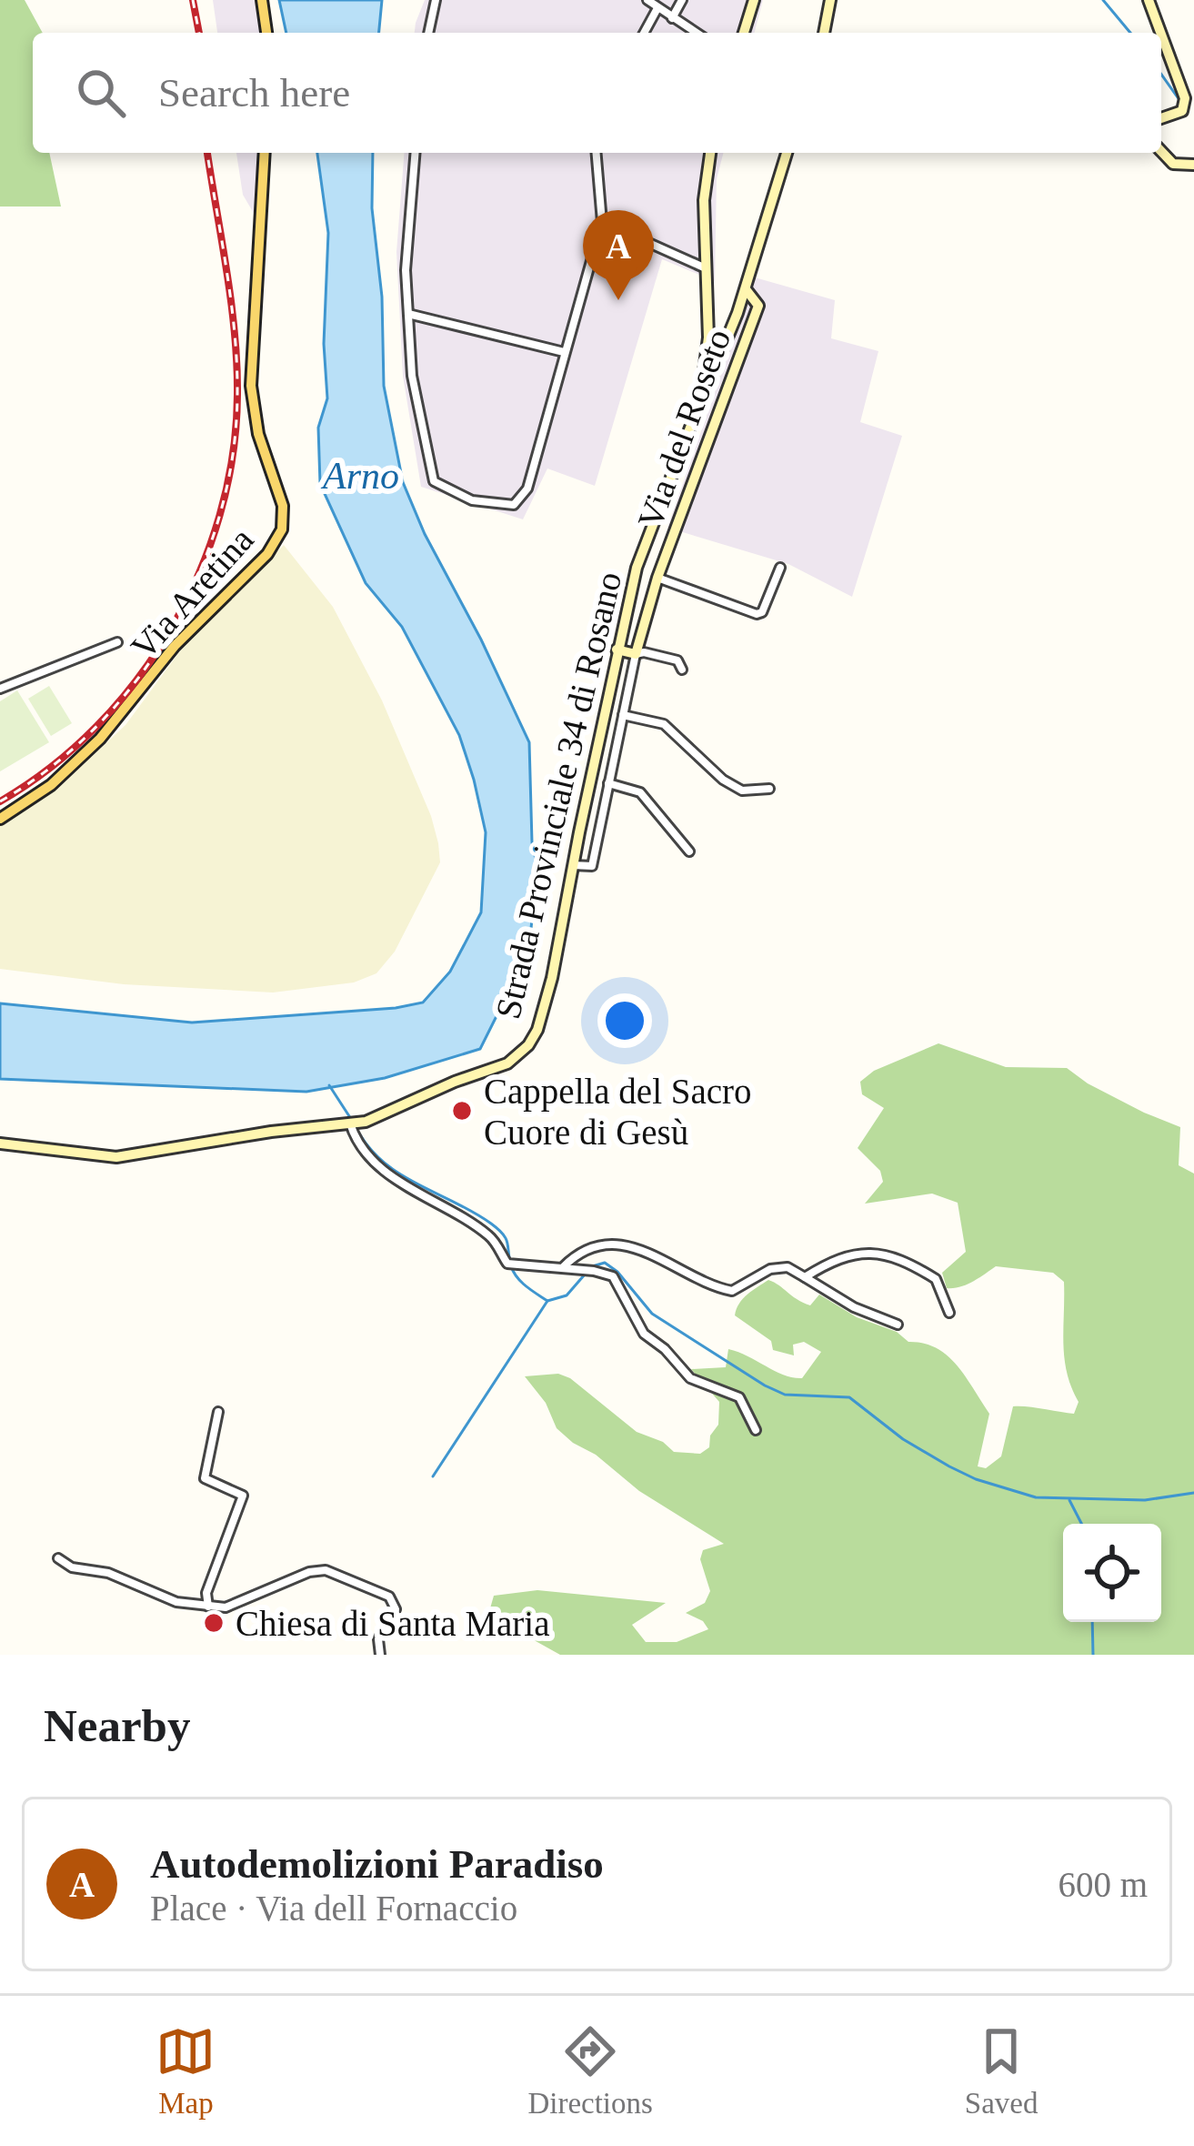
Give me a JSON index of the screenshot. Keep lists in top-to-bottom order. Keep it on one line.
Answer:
{"streets":{"main road":["Via del Roseto","Via Aretina","Strada Provinciale 34 di Rosano"]},"crossings":[["Via del Roseto","Strada Provinciale 34 di Rosano"]],"water":["Arno"],"places":["Cappella del Sacro Cuore di Gesù","Chiesa di Santa Maria"],"page":{"search":"Search here","pins":"A","heading":"Nearby","list":[{"mark":"A","name":"Autodemolizioni Paradiso","note":"Place · Via dell Fornaccio","value":"600 m"}],"nav":["Map","Directions","Saved"]}}
